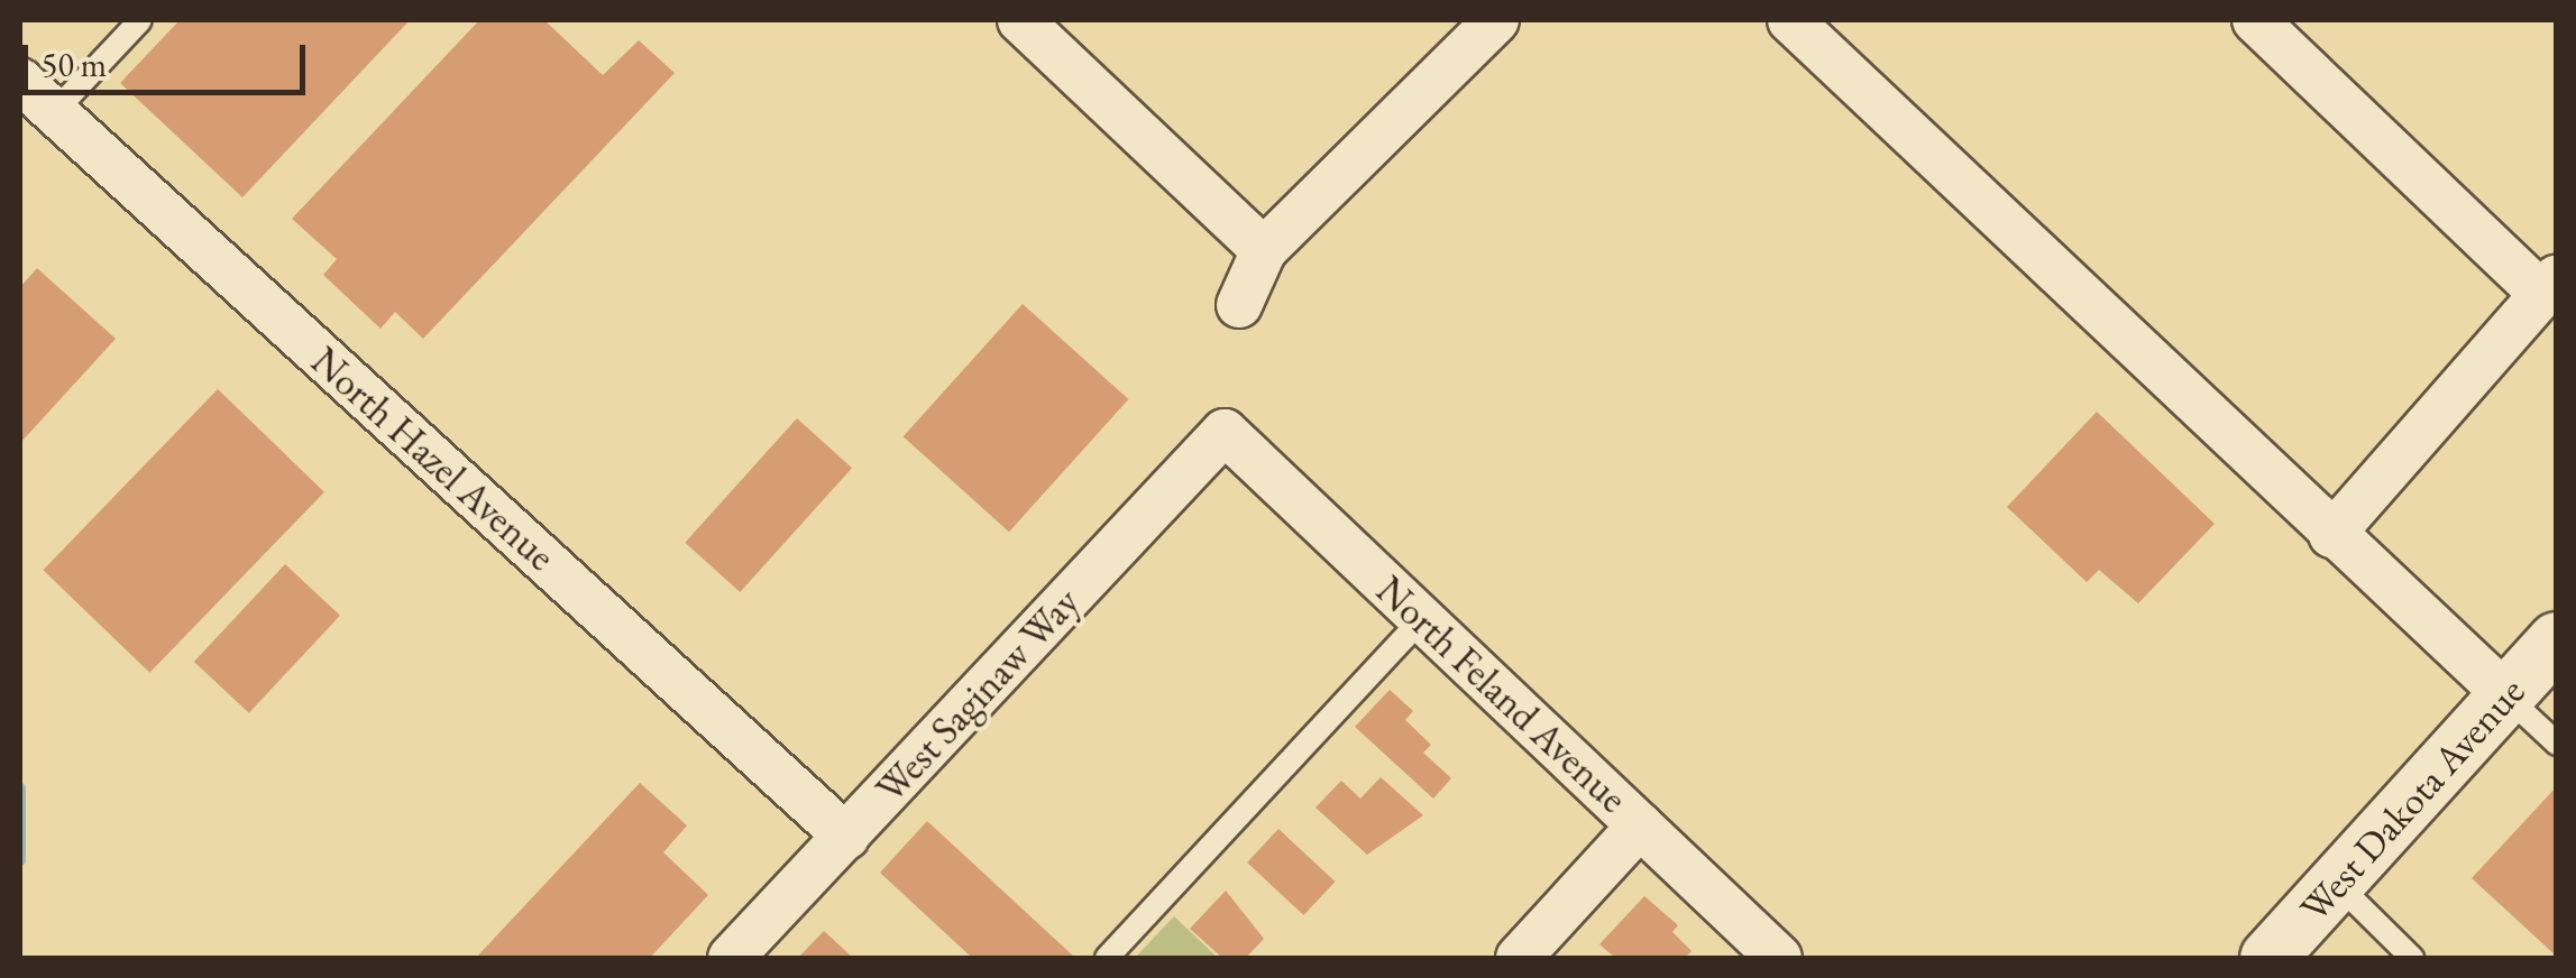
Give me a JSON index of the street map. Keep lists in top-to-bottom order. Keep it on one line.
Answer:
{"streets":{"street":["North Hazel Avenue","North Feland Avenue","West Saginaw Way","West Dakota Avenue"]},"crossings":[["North Hazel Avenue","West Saginaw Way"],["North Feland Avenue","West Saginaw Way"]],"scale_bar":"50 m"}
